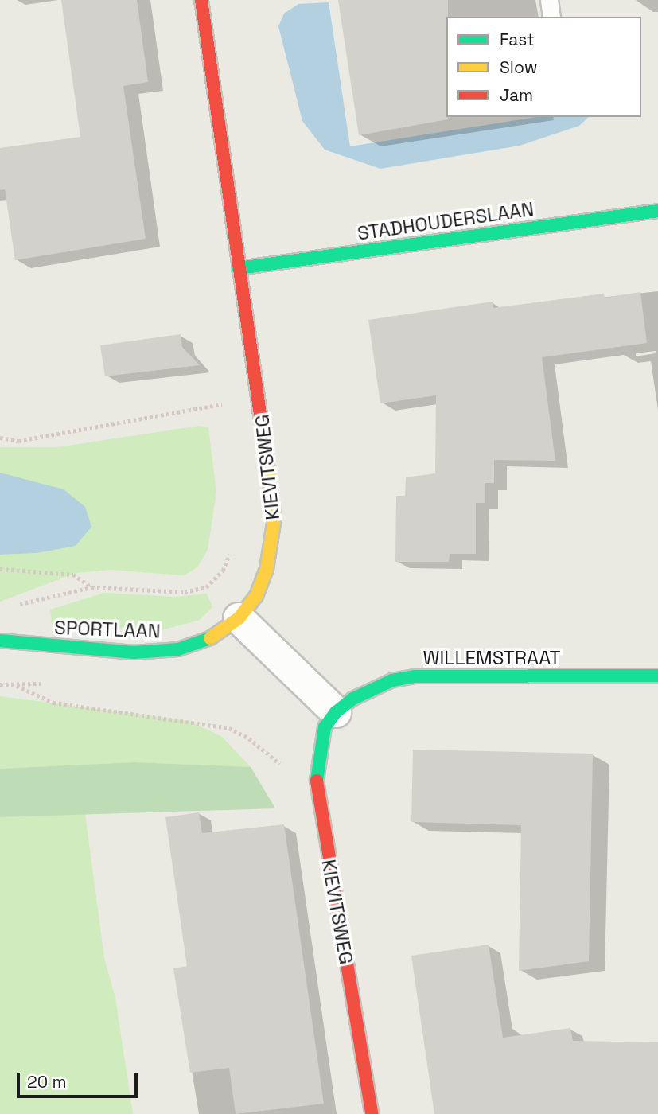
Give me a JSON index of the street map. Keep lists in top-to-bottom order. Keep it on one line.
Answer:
{"streets":{"street":["STADHOUDERSLAAN","KIEVITSWEG","SPORTLAAN","WILLEMSTRAAT"]},"crossings":[["STADHOUDERSLAAN","KIEVITSWEG"],["KIEVITSWEG","SPORTLAAN"],["KIEVITSWEG","WILLEMSTRAAT"]],"legend":["Fast","Slow","Jam"],"scale_bar":"20 m"}
